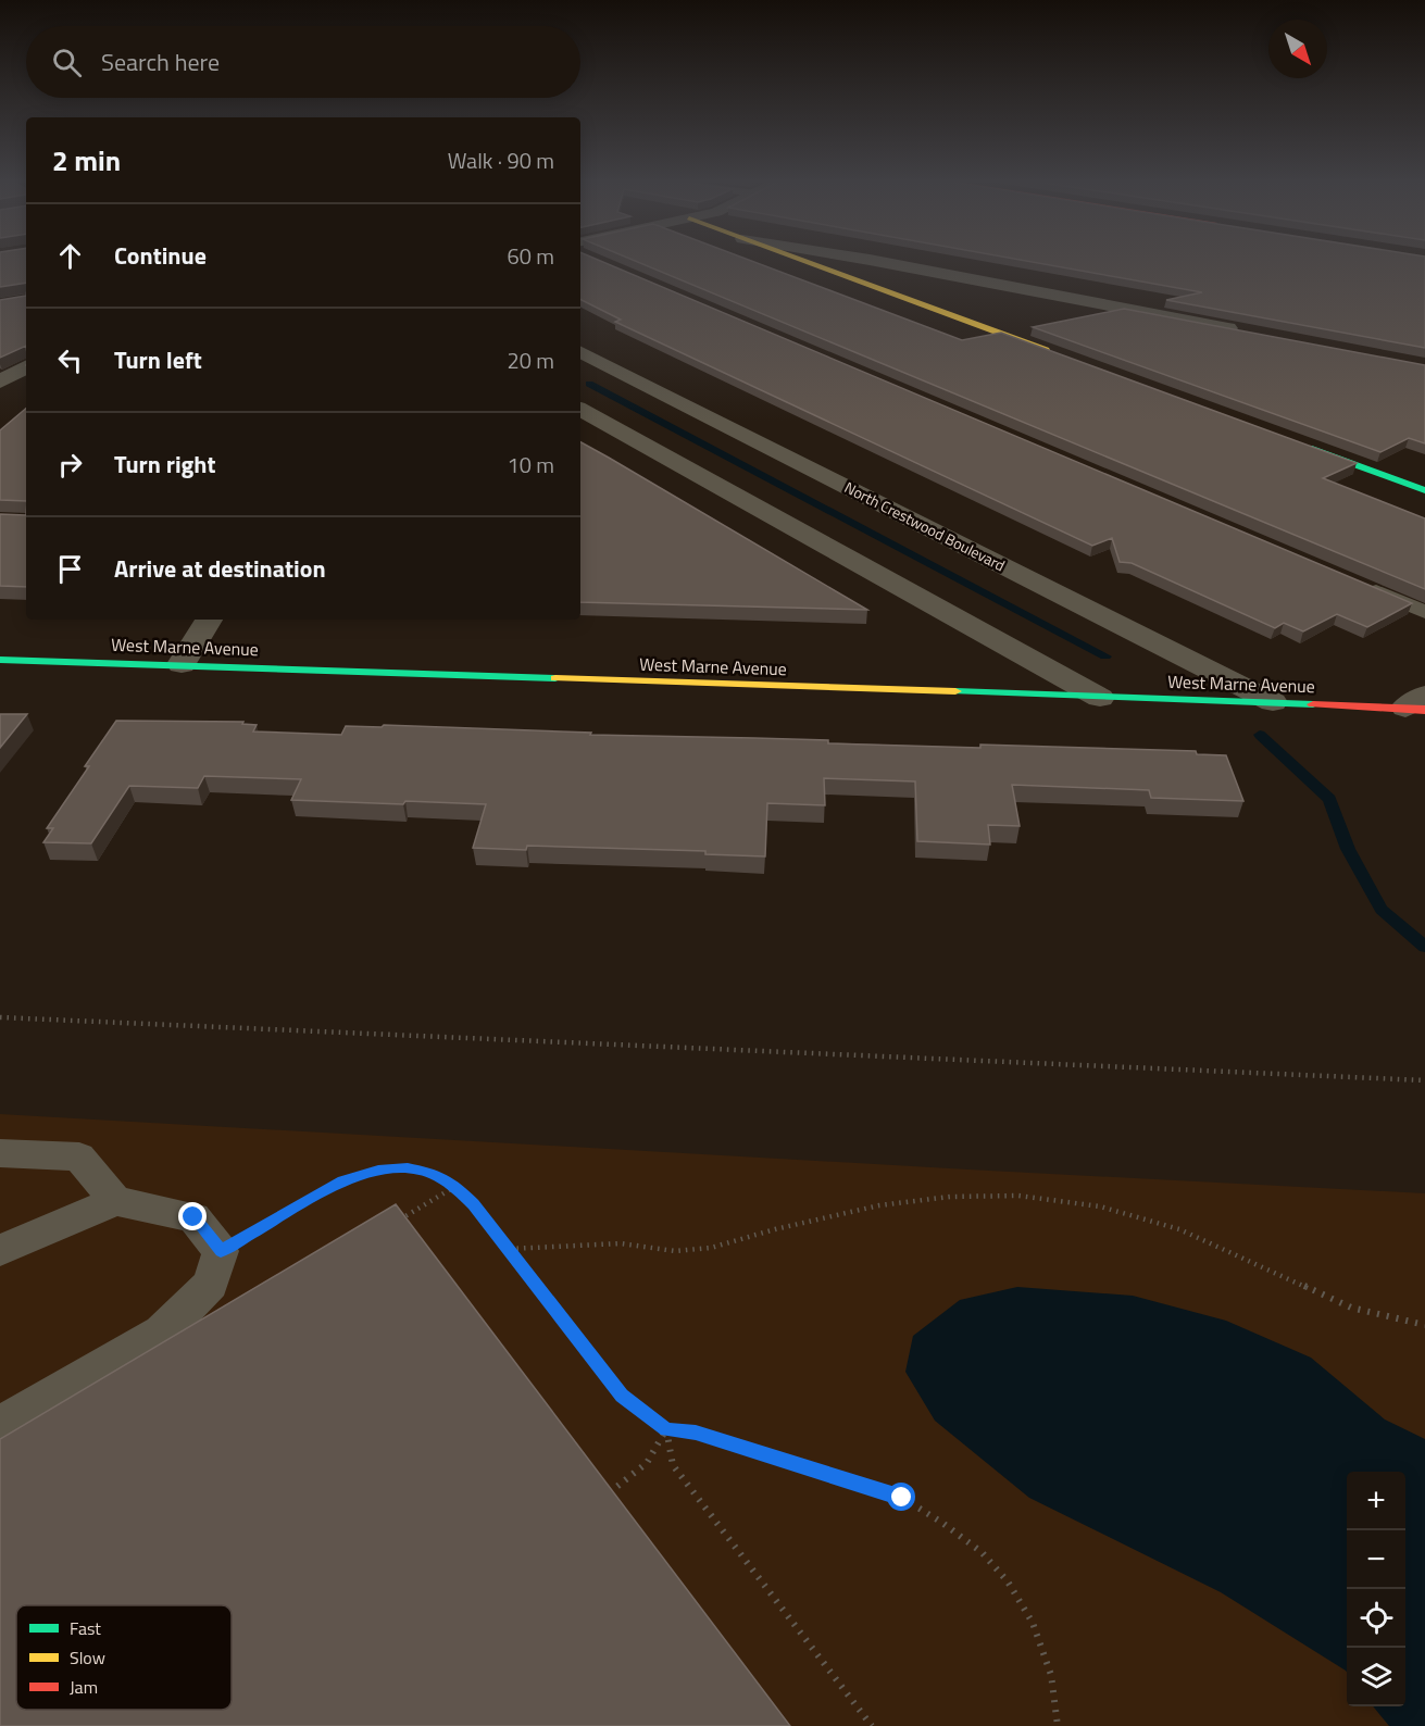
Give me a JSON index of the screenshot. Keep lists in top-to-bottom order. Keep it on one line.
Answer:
{"streets":{"street":["North Crestwood Boulevard","West Marne Avenue"]},"crossings":[["North Crestwood Boulevard","West Marne Avenue"]],"legend":["Fast","Slow","Jam"],"north":"bottom right","page":{"search":"Search here","heading":["2 min","Walk · 90 m"],"list":[["Continue","60 m"],["Turn left","20 m"],["Turn right","10 m"],"Arrive at destination"],"map_buttons":["+","−"]}}
